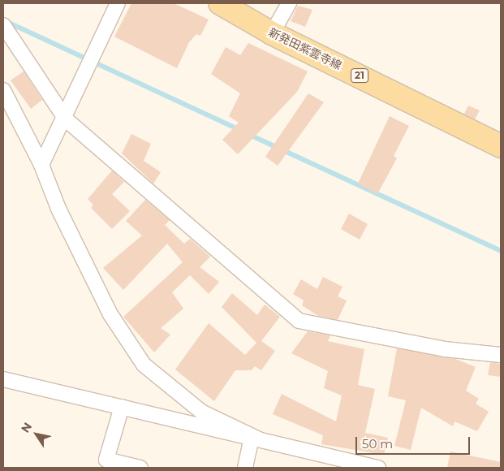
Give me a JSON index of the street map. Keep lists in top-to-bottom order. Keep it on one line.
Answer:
{"streets":{"main road":["新発田紫雲寺線","21"]},"scale_bar":"50 m","north":"top left"}
